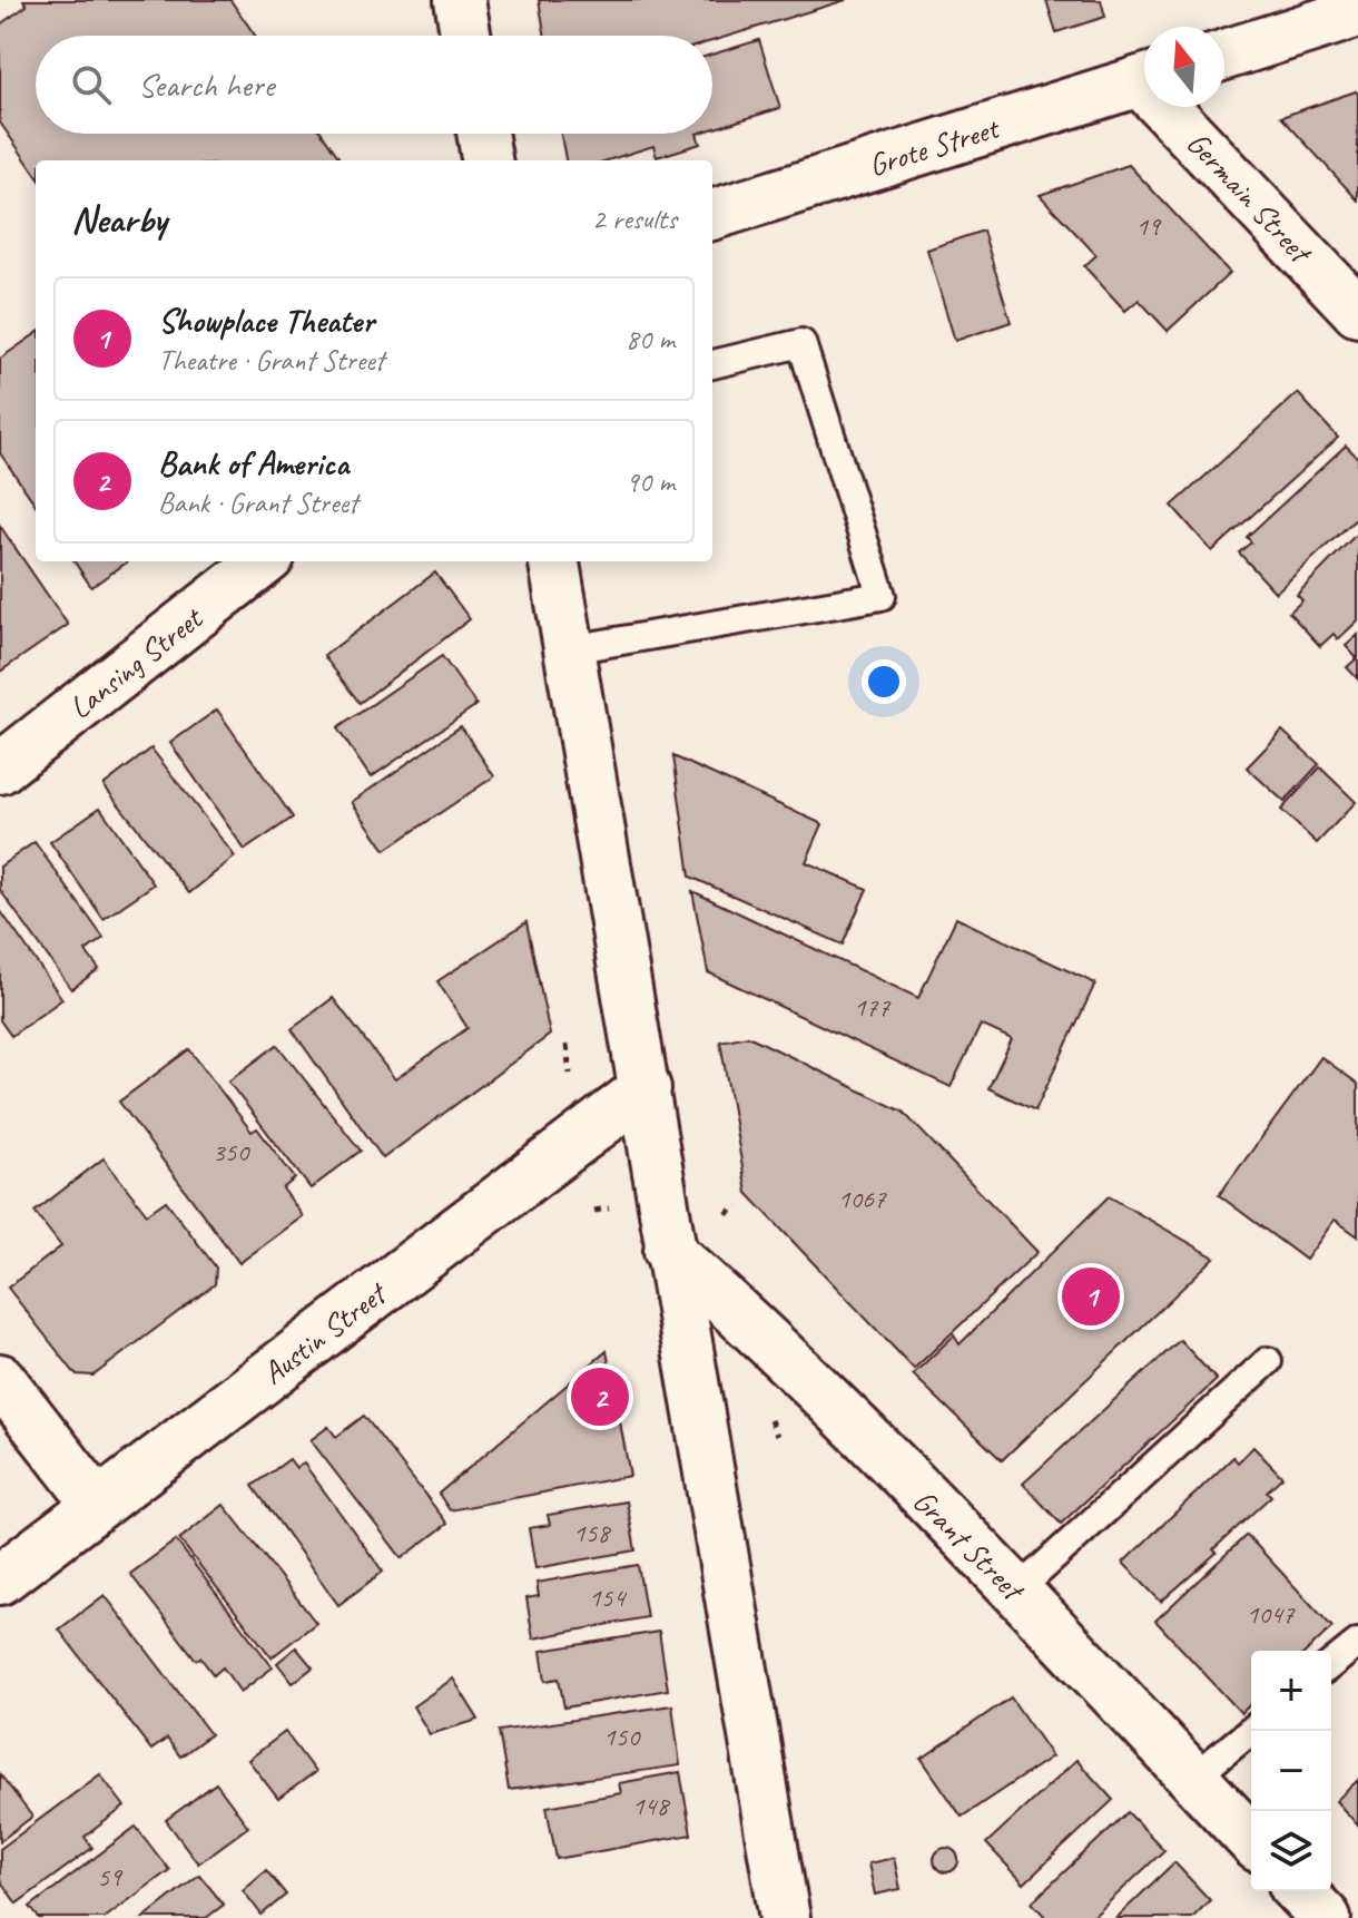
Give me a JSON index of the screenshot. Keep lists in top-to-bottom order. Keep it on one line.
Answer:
{"streets":{"street":["Grote Street","Germain Street","Lansing Street","Austin Street","Grant Street"]},"house_numbers":["19","177","350","1067","158","154","1047","150","148","59"],"north":"top","page":{"search":"Search here","heading":["Nearby","2 results"],"list":[{"mark":"1","name":"Showplace Theater","note":"Theatre · Grant Street","value":"80 m"},{"mark":"2","name":"Bank of America","note":"Bank · Grant Street","value":"90 m"}],"pins":["1","2"],"map_buttons":["+","−"]}}
